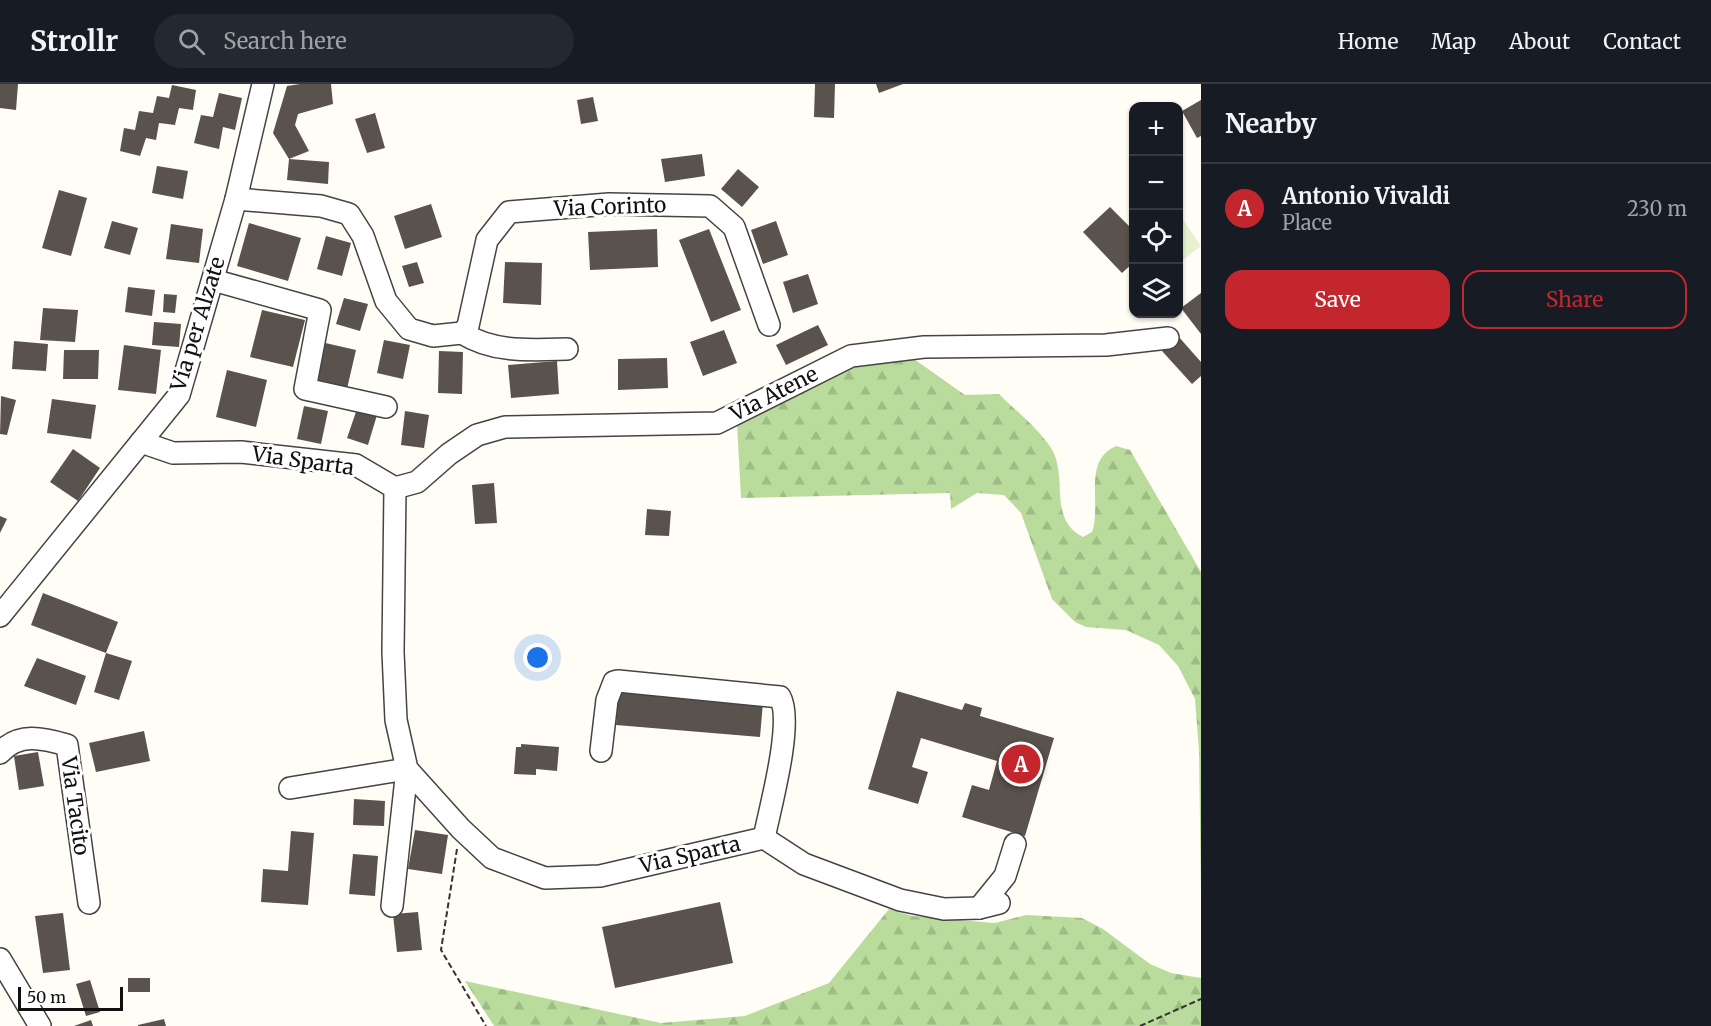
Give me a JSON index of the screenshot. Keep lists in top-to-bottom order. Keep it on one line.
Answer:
{"streets":{"street":["Via Corinto","Via per Alzate","Via Atene","Via Sparta","Via Tacito"]},"crossings":[["Via per Alzate","Via Sparta"],["Via Atene","Via Sparta"]],"scale_bar":"50 m","page":{"header":"Strollr","search":"Search here","nav":["Home","Map","About","Contact"],"heading":"Nearby","map_buttons":["+","−"],"list":[{"mark":"A","name":"Antonio Vivaldi","note":"Place","value":"230 m"}],"buttons":["Save","Share"],"pins":"A","scale":"50 m"}}
